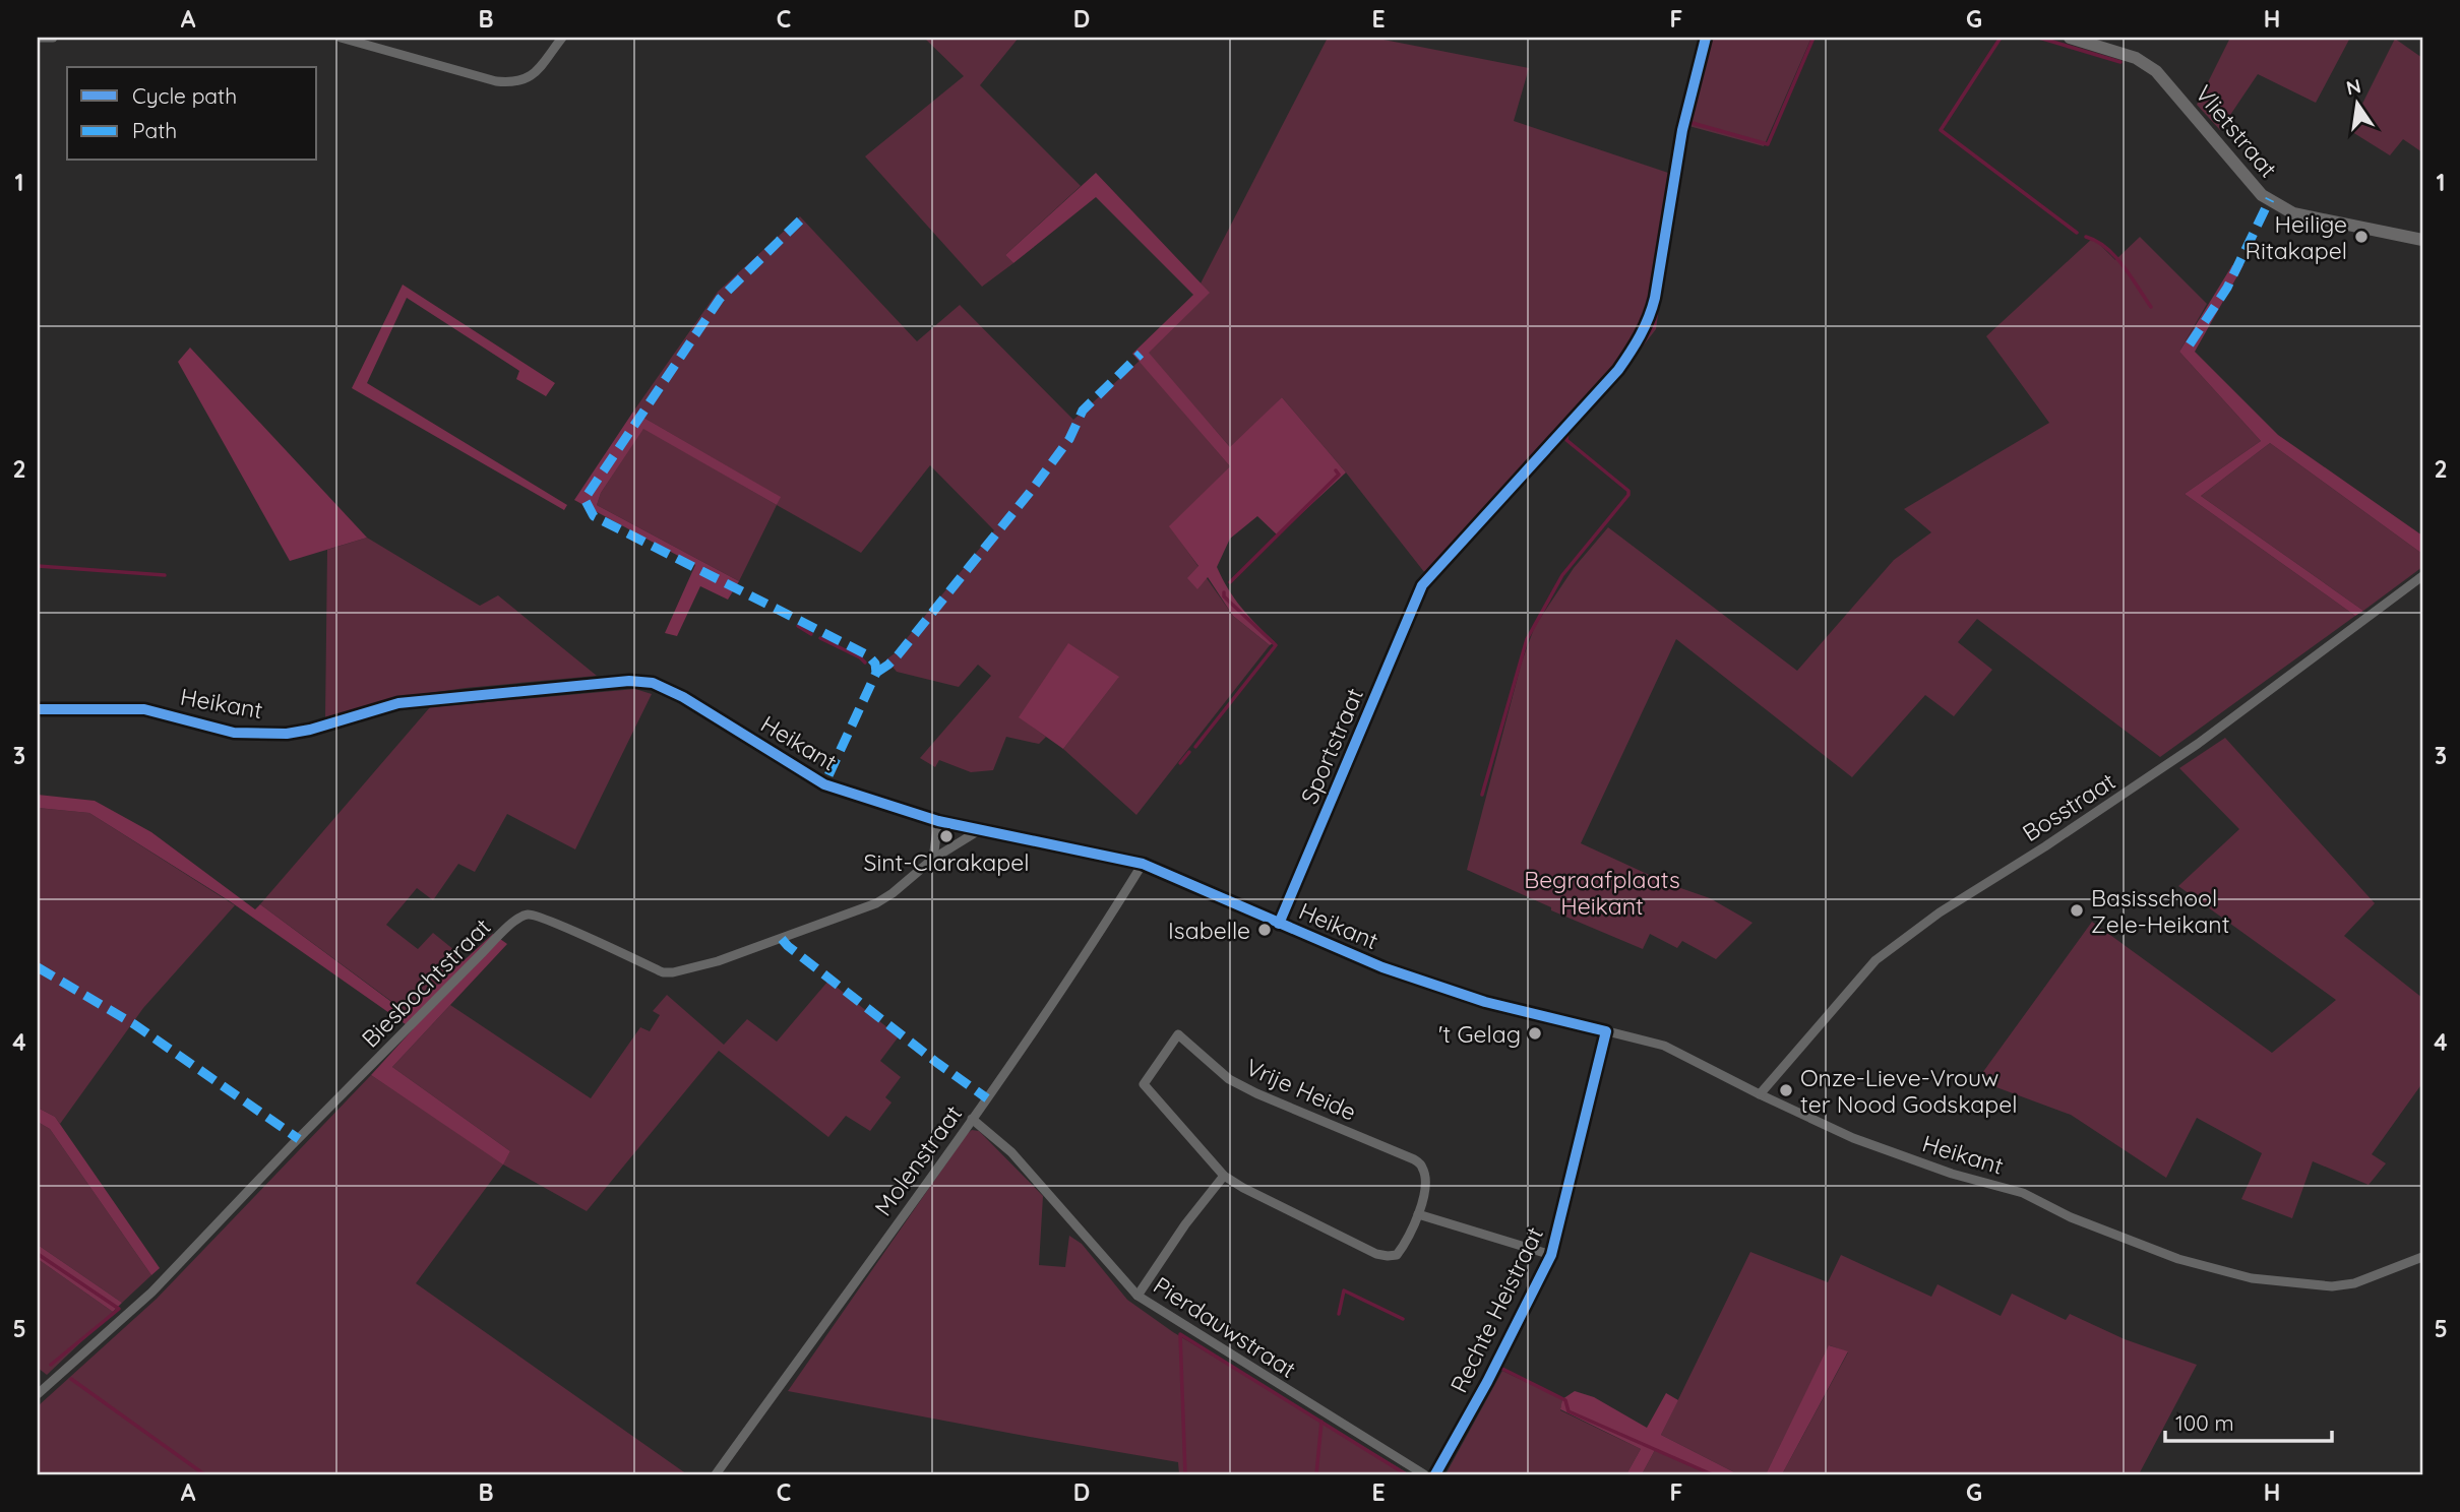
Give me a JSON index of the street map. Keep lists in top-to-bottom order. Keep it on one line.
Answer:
{"streets":{"street":["Vlietstraat","Heikant","Sportstraat","Bosstraat","Biesbochtstraat","Vrije Heide","Molenstraat","Rechte Heistraat","Pierdauwstraat"]},"crossings":[["Heikant","Sportstraat"],["Heikant","Bosstraat"],["Heikant","Biesbochtstraat"],["Heikant","Molenstraat"],["Heikant","Rechte Heistraat"],["Molenstraat","Pierdauwstraat"]],"parks":["Begraafplaats Heikant"],"places":["Heilige Ritakapel","Sint-Clarakapel","Basisschool Zele-Heikant","Isabelle","'t Gelag","Onze-Lieve-Vrouw ter Nood Godskapel"],"legend":["Cycle path","Path"],"scale_bar":"100 m","north":"top","grid":{"columns":["A","B","C","D","E","F","G","H"],"rows":["1","2","3","4","5"]}}
